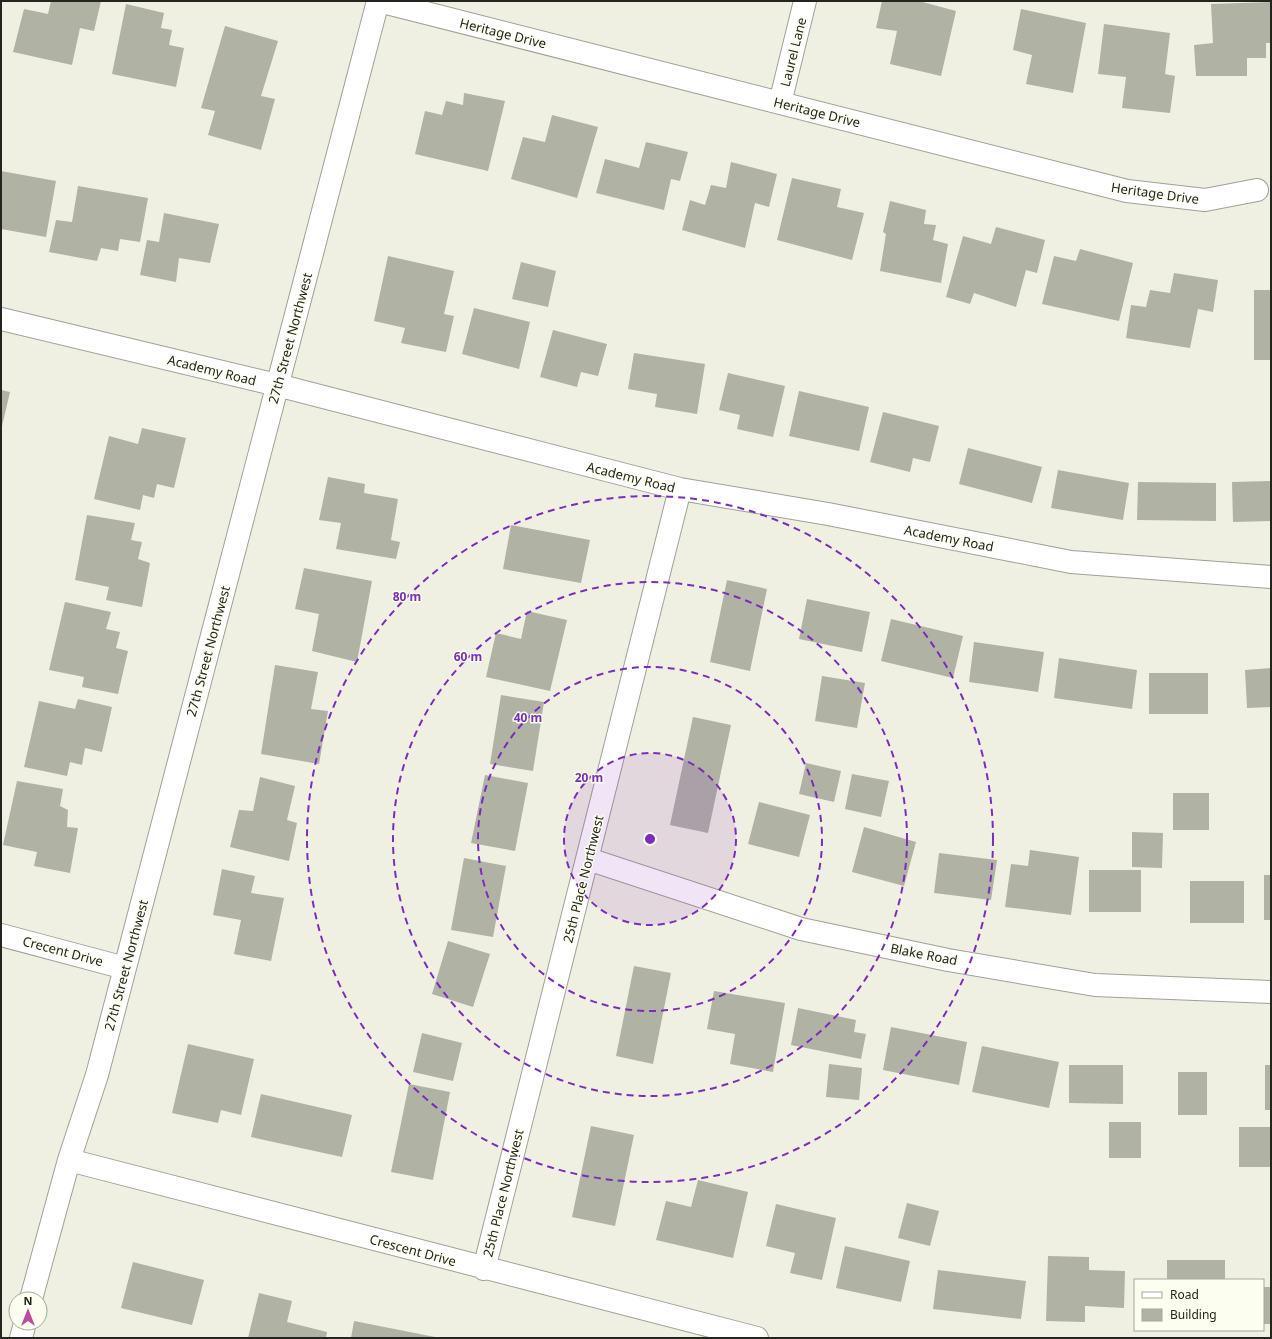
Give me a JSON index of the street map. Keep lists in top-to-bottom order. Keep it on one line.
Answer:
{"streets":{"street":["Heritage Drive","Laurel Lane","27th Street Northwest","Academy Road","25th Place Northwest","Crecent Drive","Blake Road","Crescent Drive"]},"crossings":[["Heritage Drive","Laurel Lane"],["Heritage Drive","27th Street Northwest"],["27th Street Northwest","Academy Road"],["27th Street Northwest","Crecent Drive"],["27th Street Northwest","Crescent Drive"],["Academy Road","25th Place Northwest"],["25th Place Northwest","Blake Road"],["25th Place Northwest","Crescent Drive"]],"legend":["Road","Building"],"north":"top","rings":["80 m","60 m","40 m","20 m"]}
